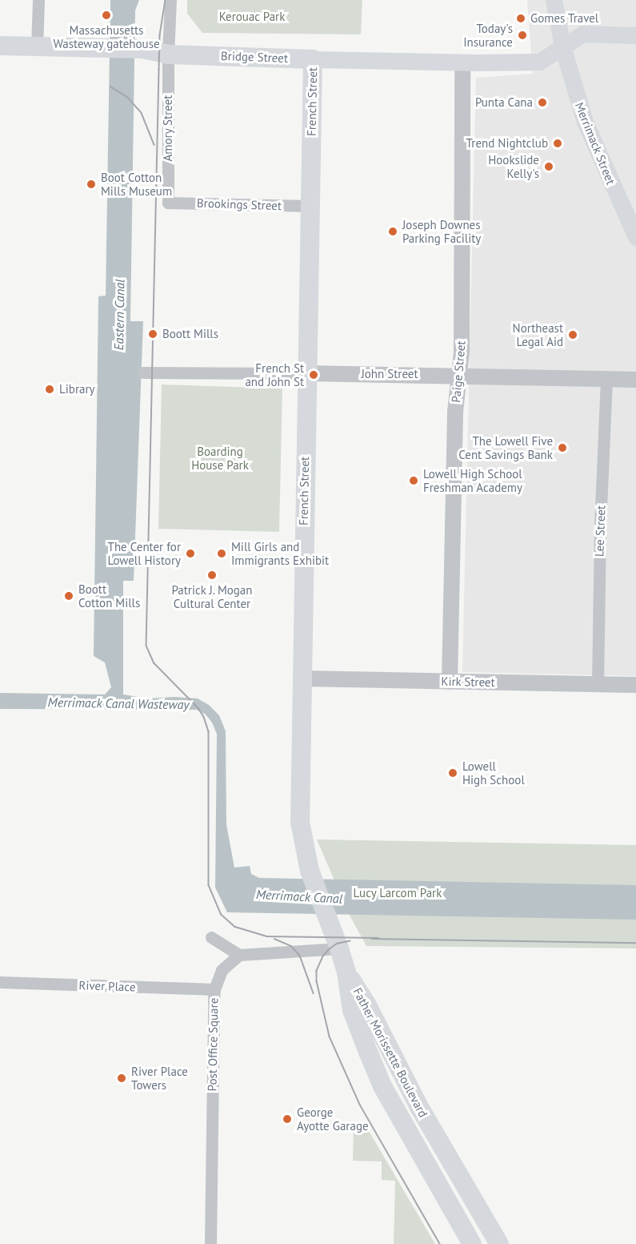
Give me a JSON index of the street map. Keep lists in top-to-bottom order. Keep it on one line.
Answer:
{"streets":{"main road":["Bridge Street","French Street","Merrimack Street","Father Morissette Boulevard"],"street":["Amory Street","Brookings Street","Paige Street","John Street","Lee Street","Kirk Street","River Place","Post Office Square"]},"crossings":[["Bridge Street","French Street"],["Bridge Street","Amory Street"],["Bridge Street","Merrimack Street"],["Bridge Street","Paige Street"],["French Street","Brookings Street"],["French Street","John Street"],["French Street","Kirk Street"],["French Street","Father Morissette Boulevard"],["Amory Street","Brookings Street"],["Paige Street","John Street"],["Paige Street","Kirk Street"],["John Street","Lee Street"],["Lee Street","Kirk Street"],["River Place","Post Office Square"]],"water":["Eastern Canal","Merrimack Canal Wasteway","Merrimack Canal"],"parks":["Kerouac Park","Boarding House Park","Lucy Larcom Park"],"places":["Massachusetts Wasteway gatehouse","Gomes Travel","Today's Insurance","Punta Cana","Trend Nightclub","Hookslide Kelly's","Boot Cotton Mills Museum","Joseph Downes Parking Facility","Boott Mills","Northeast Legal Aid","French St and John St","Library","The Lowell Five Cent Savings Bank","Lowell High School Freshman Academy","The Center for Lowell History","Mill Girls and Immigrants Exhibit","Patrick J. Mogan Cultural Center","Boott Cotton Mills","Lowell High School","River Place Towers","George Ayotte Garage"]}
